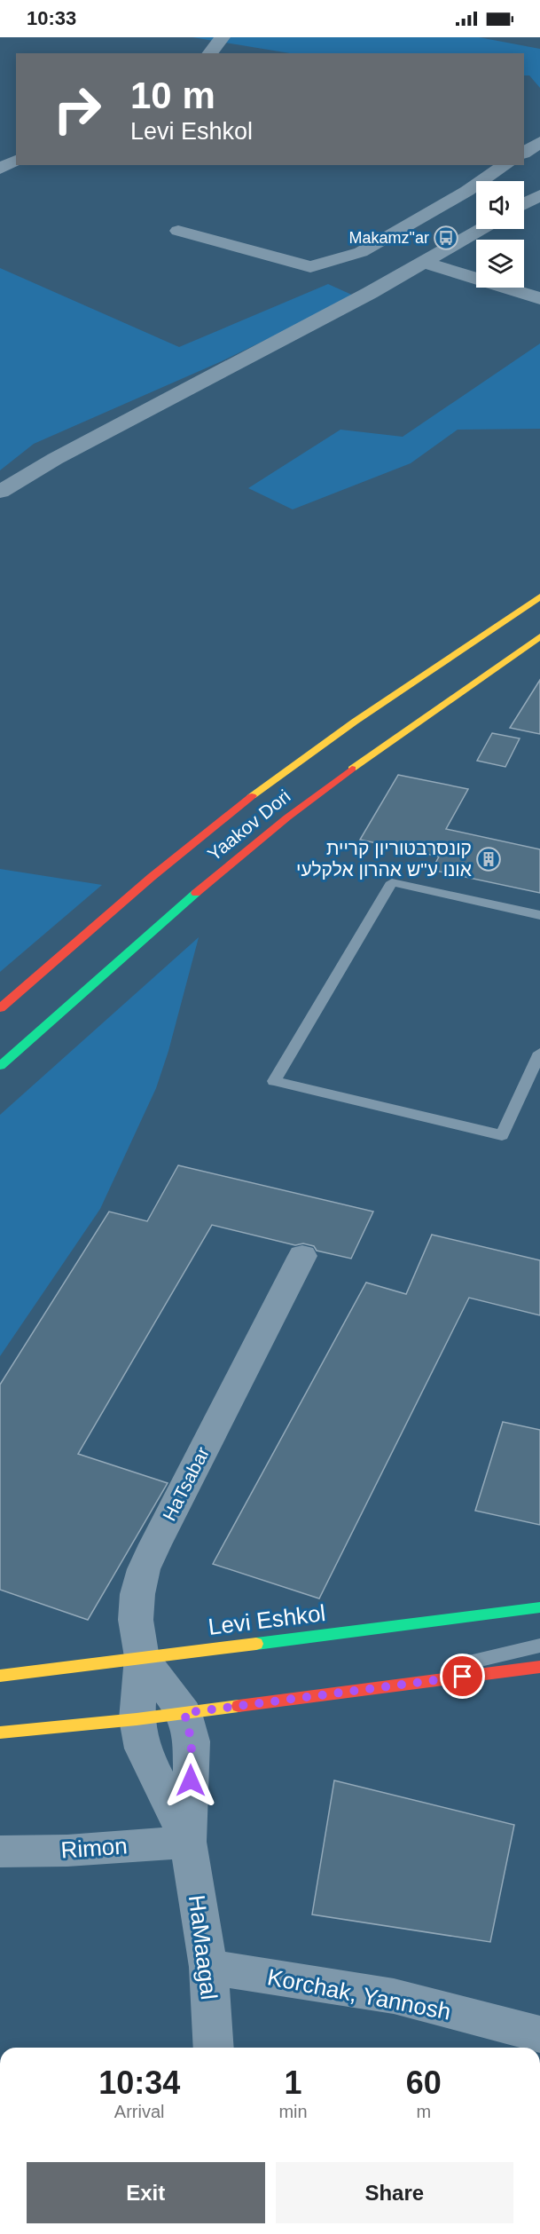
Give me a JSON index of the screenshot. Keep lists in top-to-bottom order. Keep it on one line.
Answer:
{"streets":{"main road":["Yaakov Dori","Levi Eshkol"],"street":["HaTsabar","Rimon","HaMaagal","Korchak, Yannosh"]},"crossings":[["HaTsabar","Levi Eshkol"],["HaTsabar","HaMaagal"],["Levi Eshkol","HaMaagal"],["Rimon","HaMaagal"],["HaMaagal","Korchak, Yannosh"]],"places":{"bus stop":["Makamz\"ar"],"building":["קונסרבטוריון קריית אונו ע\"ש אהרון אלקלעי"]},"page":{"status":"10:33","turn":["10 m","Levi Eshkol"],"eta":["10:34","Arrival","1","min","60","m"],"buttons":["Exit","Share"]}}
